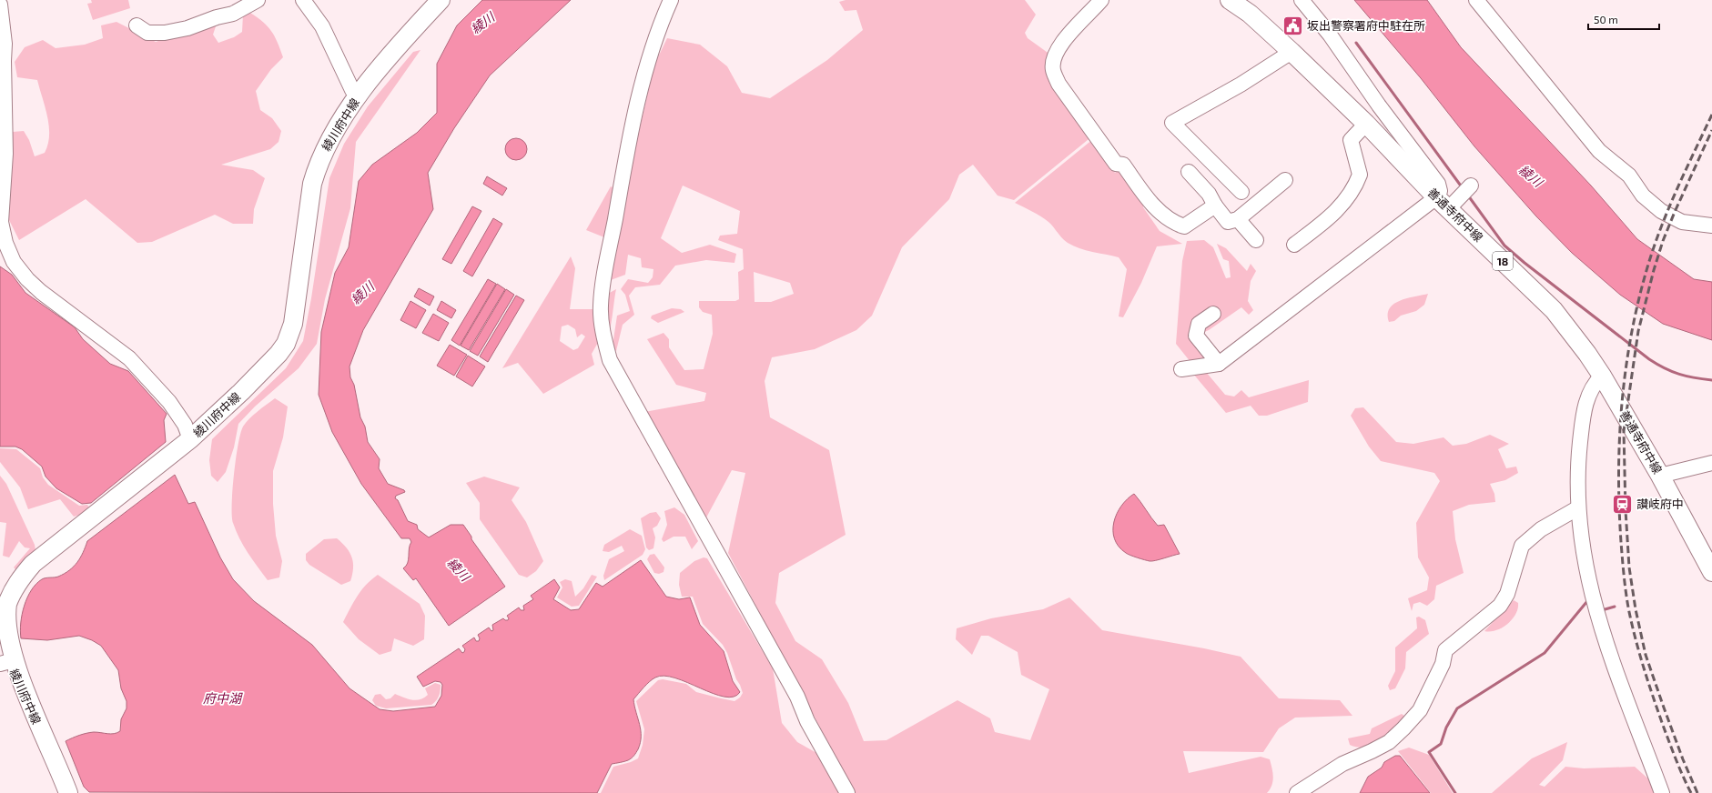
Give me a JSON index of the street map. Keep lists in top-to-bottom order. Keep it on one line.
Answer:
{"streets":{"main road":["綾川府中線","善通寺府中線","18"]},"water":["綾川","府中湖"],"places":{"public building":["坂出警察署府中駐在所"],"station":["讃岐府中"]},"scale_bar":"50 m"}
